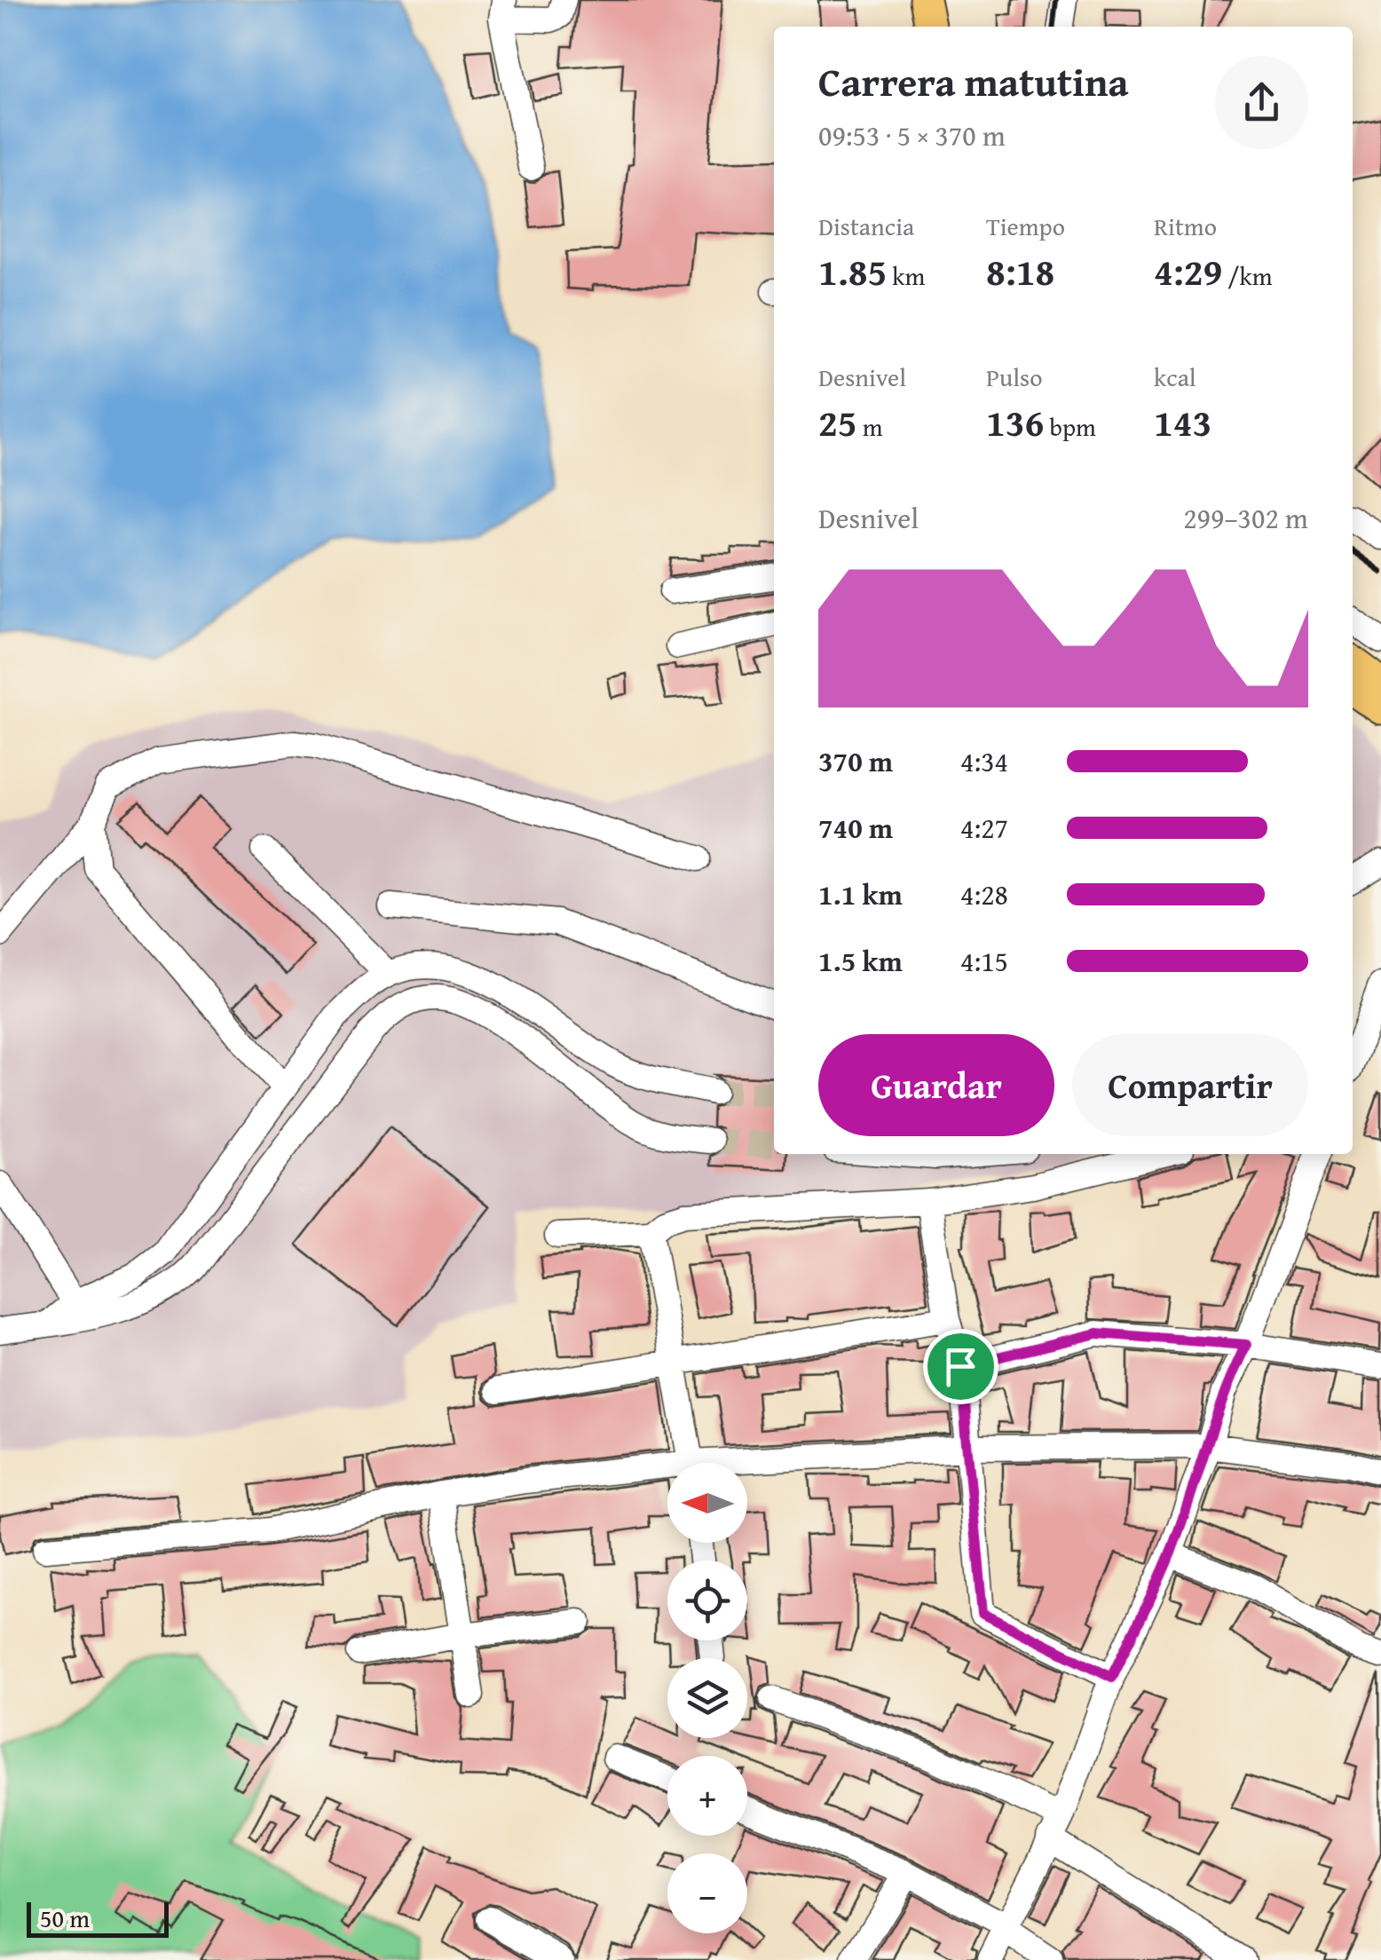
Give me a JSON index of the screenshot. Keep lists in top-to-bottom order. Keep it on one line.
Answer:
{"scale_bar":"50 m","north":"left","page":{"heading":["Carrera matutina","09:53 · 5 × 370 m"],"stats":[["Distancia","1.85 km"],["Tiempo","8:18"],["Ritmo","4:29 /km"],["Desnivel","25 m"],["Pulso","136 bpm"],["kcal","143"]],"chart":["Desnivel","299–302 m"],"list":[{"name":"370 m","note":"4:34"},{"name":"740 m","note":"4:27"},{"name":"1.1 km","note":"4:28"},{"name":"1.5 km","note":"4:15"}],"buttons":["Guardar","Compartir"],"map_buttons":["+","−"],"scale":"50 m"}}
